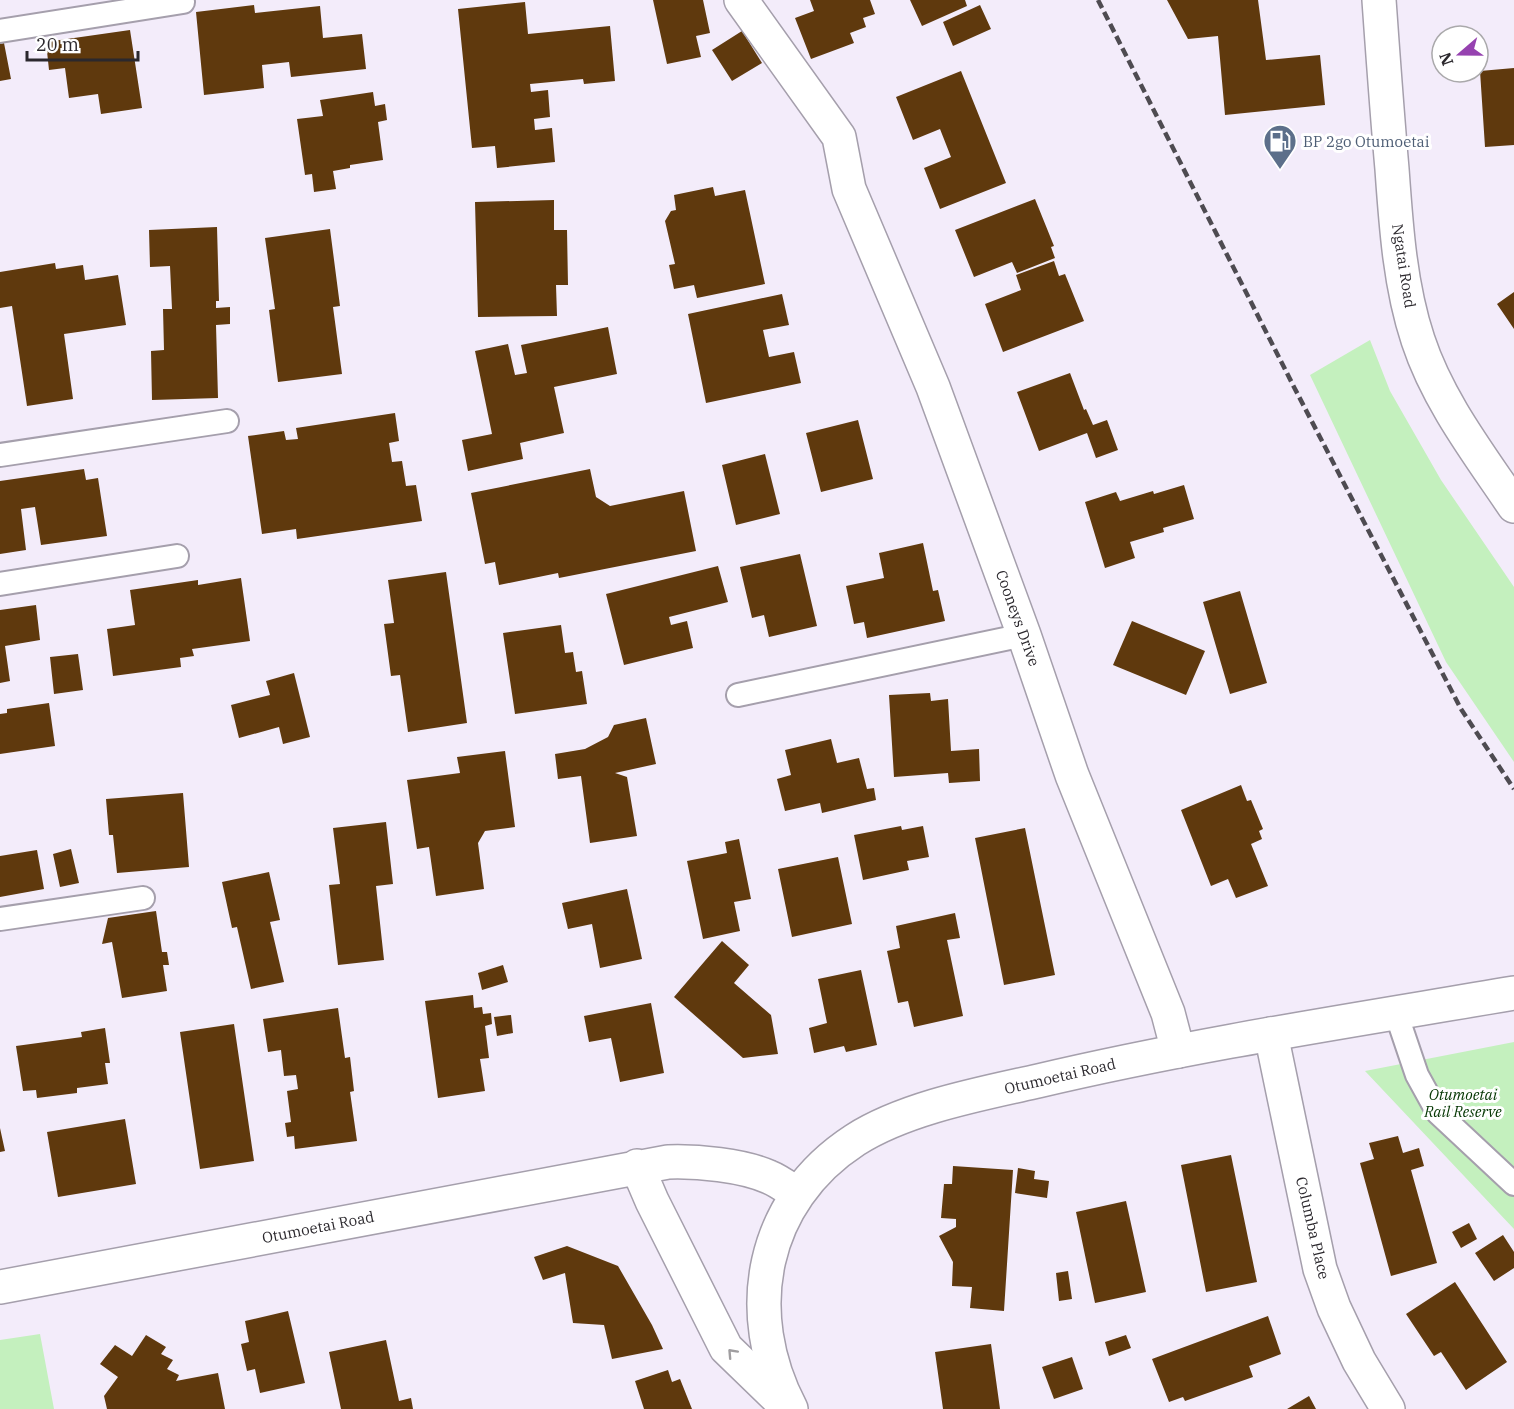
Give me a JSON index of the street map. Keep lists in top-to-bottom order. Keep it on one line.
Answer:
{"streets":{"street":["Ngatai Road","Cooneys Drive","Otumoetai Road","Columba Place"]},"crossings":[["Cooneys Drive","Otumoetai Road"],["Otumoetai Road","Columba Place"]],"parks":["Otumoetai Rail Reserve"],"places":{"fuel station":["BP 2go Otumoetai"]},"scale_bar":"20 m","north":"left"}
